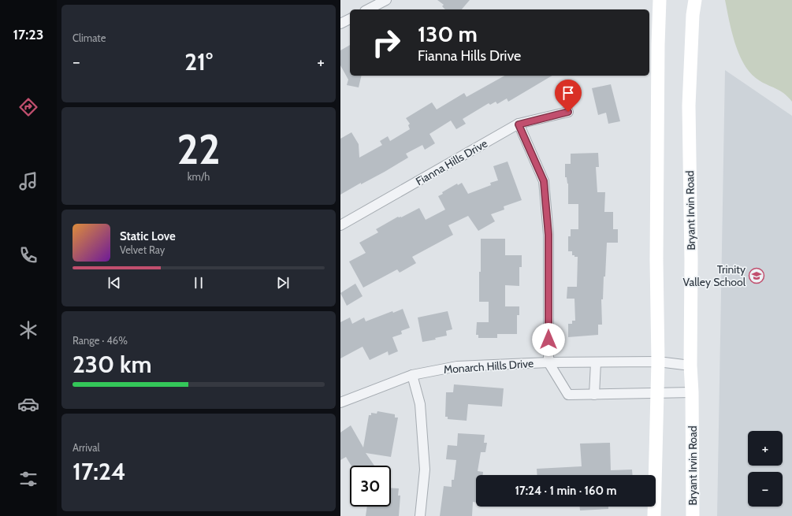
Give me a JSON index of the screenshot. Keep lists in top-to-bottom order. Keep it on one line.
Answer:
{"streets":{"main road":["Bryant Irvin Road"],"street":["Fianna Hills Drive","Monarch Hills Drive"]},"crossings":[["Bryant Irvin Road","Monarch Hills Drive"]],"places":{"school or university":["Trinity Valley School"]},"page":{"tabs":"17:23","tile":["Climate",["22","km/h"],["Range · 46%","230 km"],["Arrival","17:24"]],"turn":["130 m","Fianna Hills Drive"],"heat":["−","21°","+"],"song":["Static Love","Velvet Ray"],"map_buttons":["+","−"],"limit":"30","trip":"17:24 · 1 min · 160 m"}}
